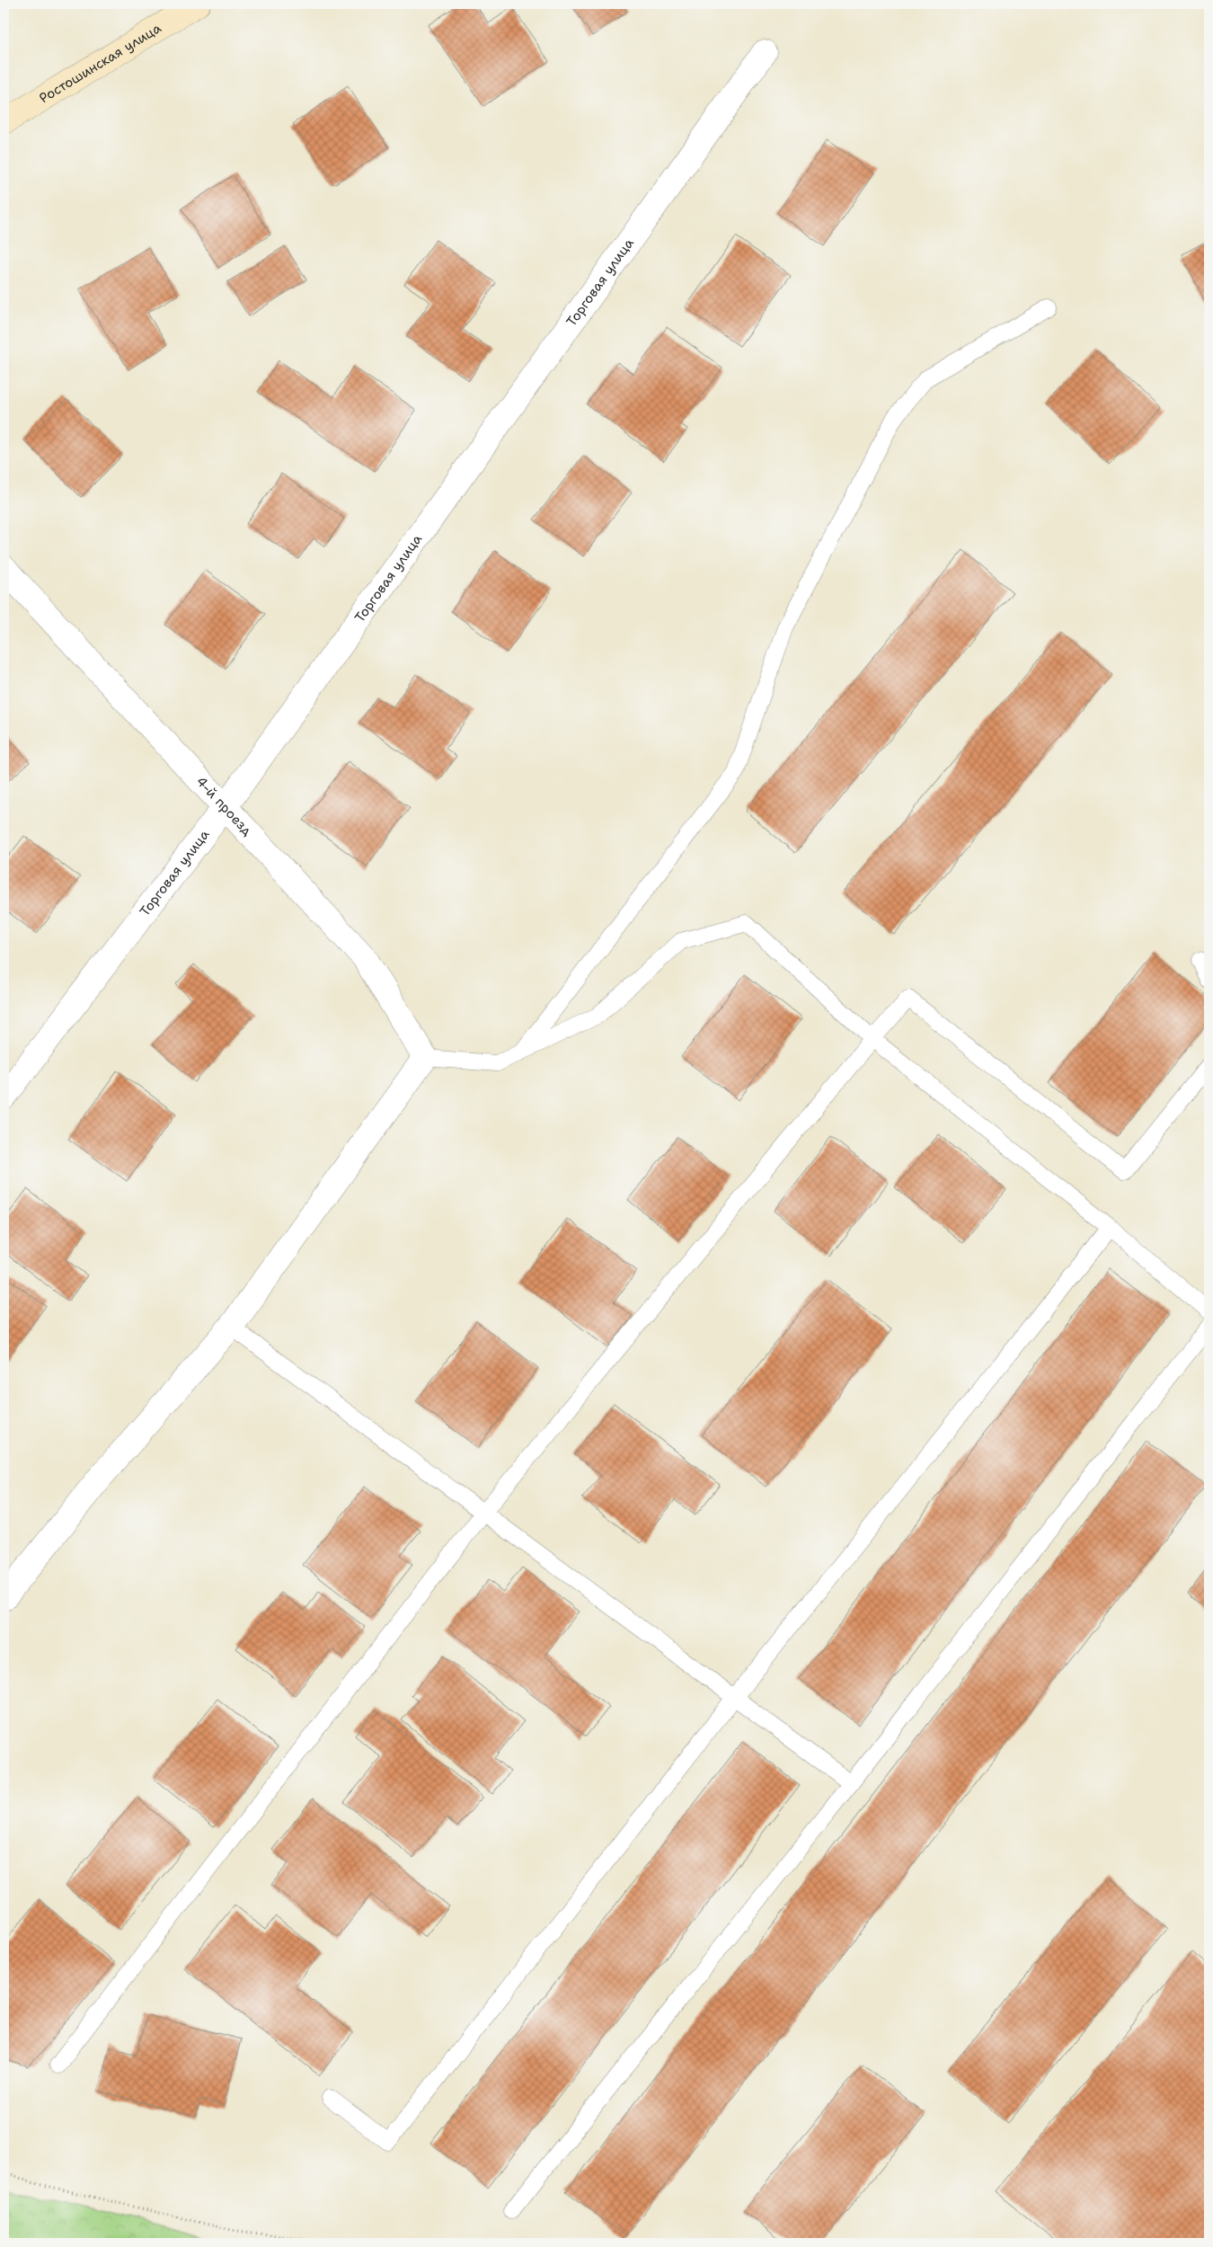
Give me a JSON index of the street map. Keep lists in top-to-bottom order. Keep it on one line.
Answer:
{"streets":{"main road":["Ростошинская улица"],"street":["Торговая улица","4-й проезд"]},"crossings":[["Торговая улица","4-й проезд"]]}
